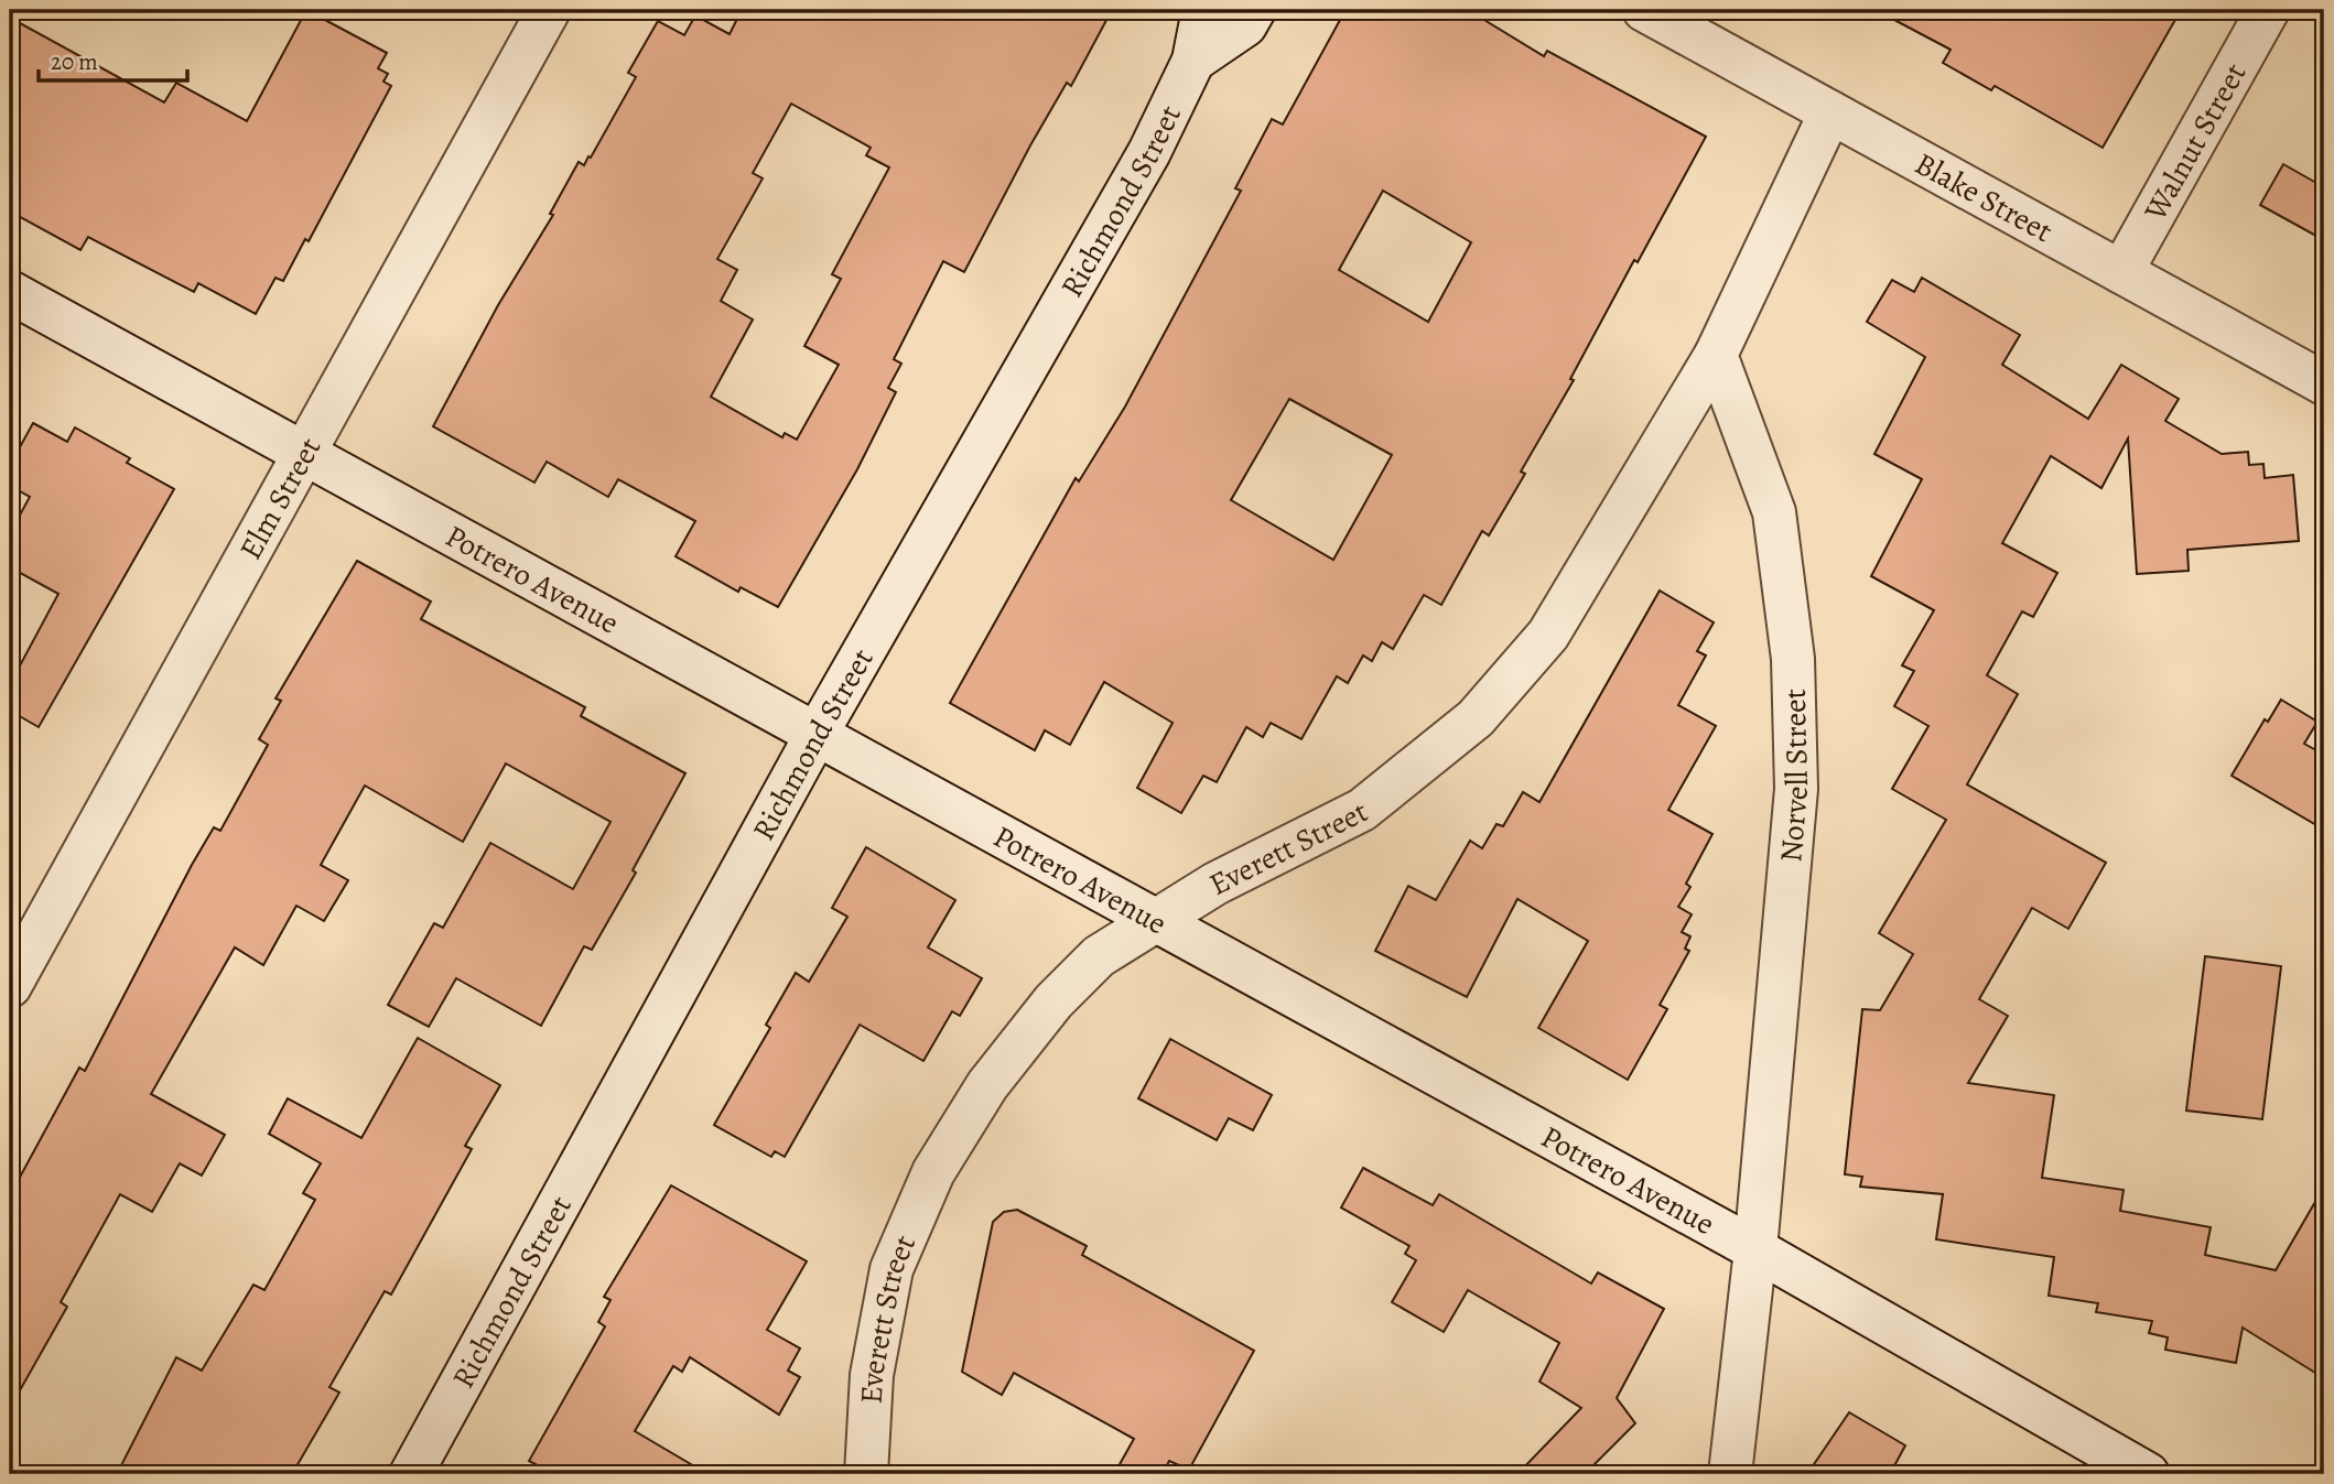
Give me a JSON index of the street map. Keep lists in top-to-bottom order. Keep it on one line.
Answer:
{"streets":{"street":["Walnut Street","Blake Street","Richmond Street","Elm Street","Potrero Avenue","Norvell Street","Everett Street"]},"crossings":[["Walnut Street","Blake Street"],["Richmond Street","Potrero Avenue"],["Elm Street","Potrero Avenue"],["Potrero Avenue","Norvell Street"],["Potrero Avenue","Everett Street"],["Norvell Street","Everett Street"]],"scale_bar":"20 m"}
